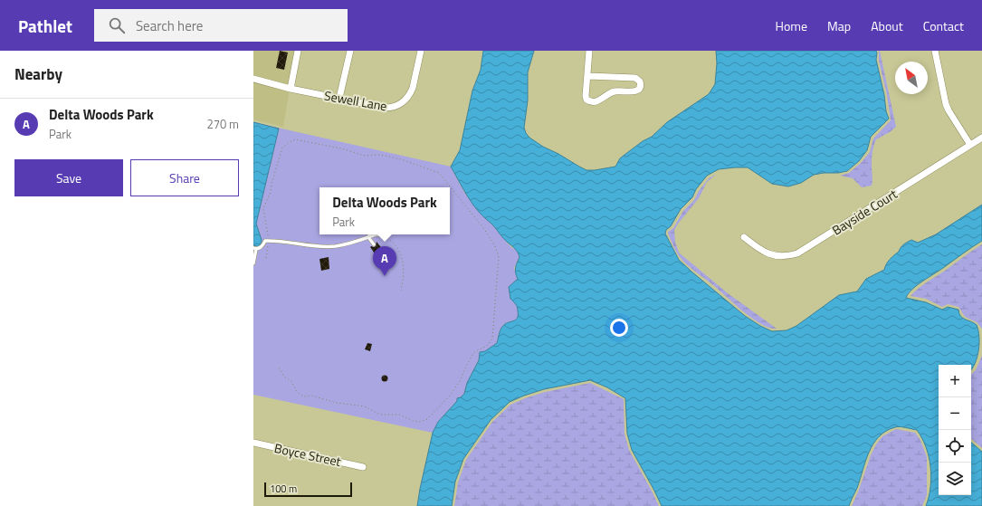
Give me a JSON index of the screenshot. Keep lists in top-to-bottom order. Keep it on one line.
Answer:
{"streets":{"street":["Sewell Lane","Bayside Court","Boyce Street"]},"scale_bar":"100 m","north":"top left","page":{"header":"Pathlet","search":"Search here","nav":["Home","Map","About","Contact"],"heading":"Nearby","list":[{"mark":"A","name":"Delta Woods Park","note":"Park","value":"270 m"}],"buttons":["Save","Share"],"popup":["Delta Woods Park","Park"],"pins":"A","map_buttons":["+","−"],"scale":"100 m"}}
